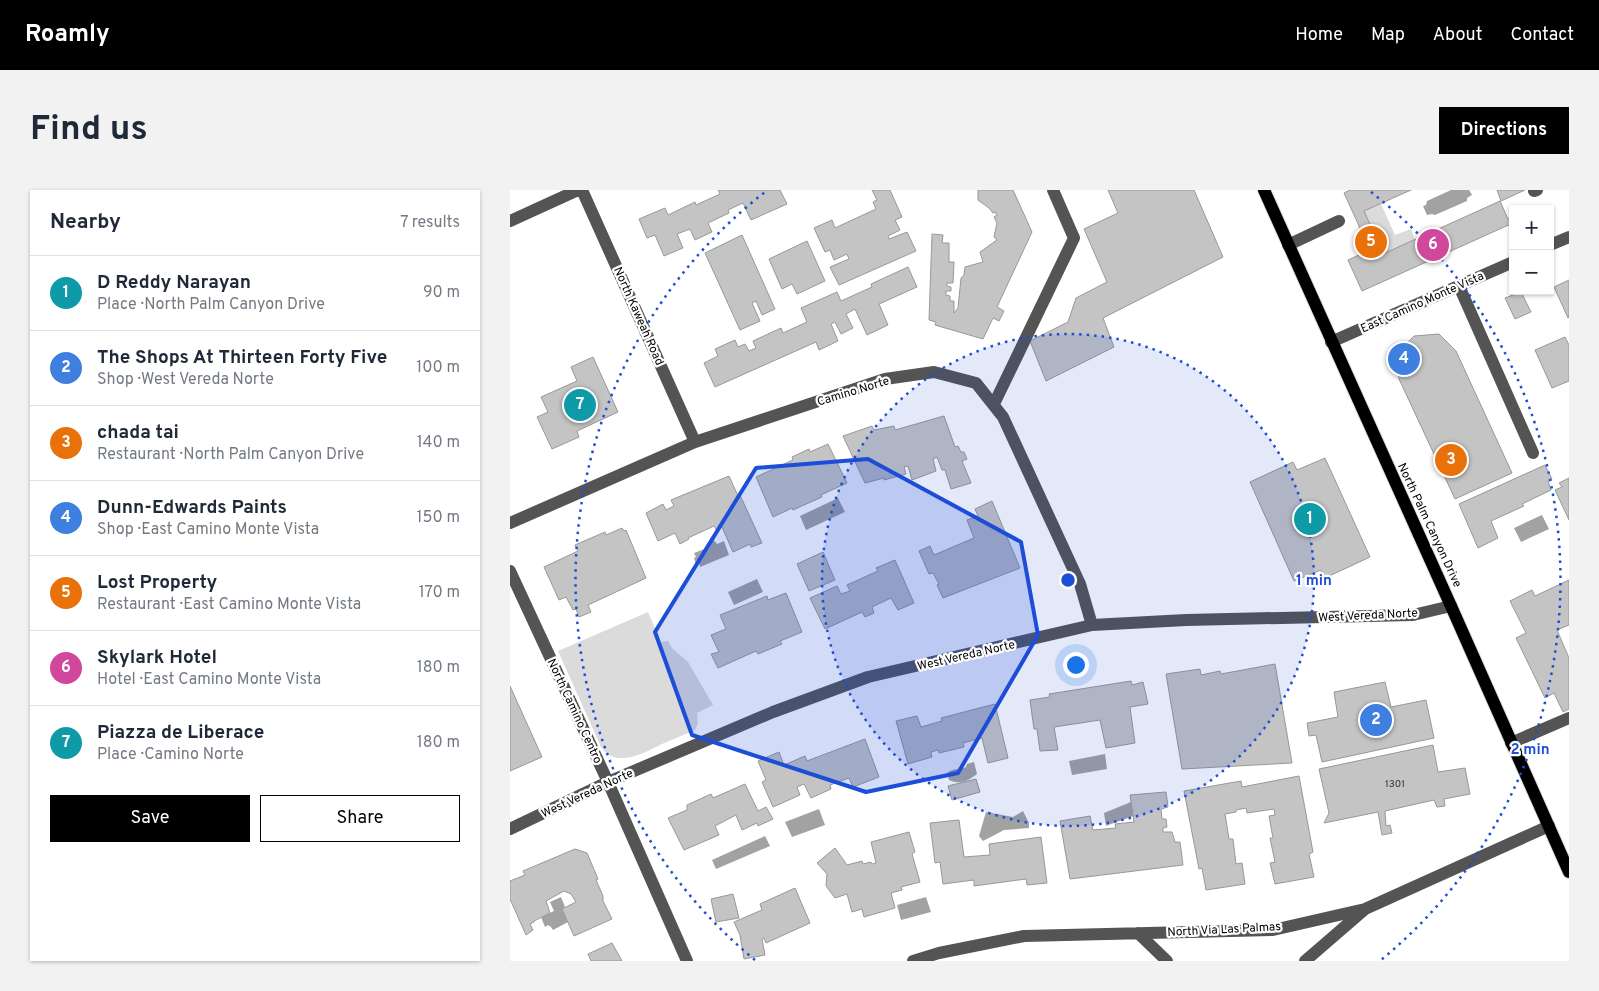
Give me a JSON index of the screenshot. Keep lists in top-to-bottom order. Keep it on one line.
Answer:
{"streets":{"main road":["North Palm Canyon Drive"],"street":["East Camino Monte Vista","North Kaweah Road","Camino Norte","West Vereda Norte","North Camino Centro","North Via Las Palmas"]},"crossings":[["East Camino Monte Vista","North Palm Canyon Drive"],["North Kaweah Road","Camino Norte"],["Camino Norte","West Vereda Norte"],["North Palm Canyon Drive","West Vereda Norte"],["North Palm Canyon Drive","North Via Las Palmas"],["West Vereda Norte","North Camino Centro"]],"house_numbers":["1301"],"page":{"header":"Roamly","nav":["Home","Map","About","Contact"],"buttons":["Directions",["Save","Share"]],"title":"Find us","heading":["Nearby","7 results"],"map_buttons":["+","−"],"pins":["5","6","4","7","3","1","2"],"list":[{"mark":"1","name":"D Reddy Narayan","note":"Place · North Palm Canyon Drive","value":"90 m"},{"mark":"2","name":"The Shops At Thirteen Forty Five","note":"Shop · West Vereda Norte","value":"100 m"},{"mark":"3","name":"chada tai","note":"Restaurant · North Palm Canyon Drive","value":"140 m"},{"mark":"4","name":"Dunn-Edwards Paints","note":"Shop · East Camino Monte Vista","value":"150 m"},{"mark":"5","name":"Lost Property","note":"Restaurant · East Camino Monte Vista","value":"170 m"},{"mark":"6","name":"Skylark Hotel","note":"Hotel · East Camino Monte Vista","value":"180 m"},{"mark":"7","name":"Piazza de Liberace","note":"Place · Camino Norte","value":"180 m"}]},"rings":["1 min","2 min"]}
